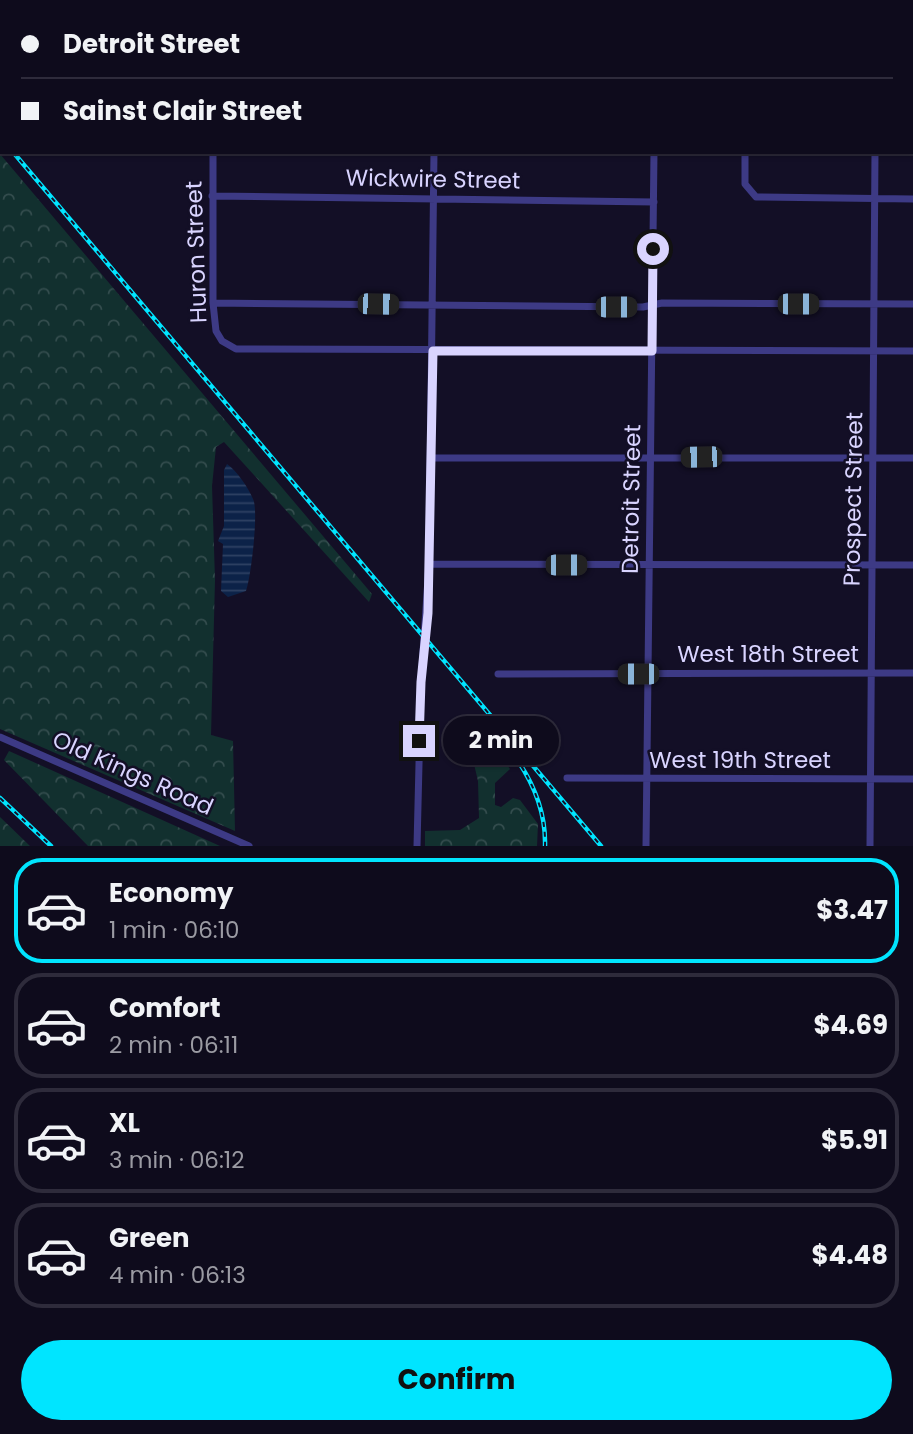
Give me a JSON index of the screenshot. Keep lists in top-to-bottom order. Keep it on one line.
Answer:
{"streets":{"street":["Wickwire Street","Huron Street","Detroit Street","Prospect Street","West 18th Street","West 19th Street","Old Kings Road"]},"crossings":[["Wickwire Street","Huron Street"],["Wickwire Street","Detroit Street"],["Detroit Street","West 18th Street"],["Detroit Street","West 19th Street"],["Prospect Street","West 18th Street"],["Prospect Street","West 19th Street"]],"page":{"banner":["Detroit Street","Sainst Clair Street"],"bubble":"2 min","list":[{"name":"Economy","note":"1 min · 06:10","value":"$3.47"},{"name":"Comfort","note":"2 min · 06:11","value":"$4.69"},{"name":"XL","note":"3 min · 06:12","value":"$5.91"},{"name":"Green","note":"4 min · 06:13","value":"$4.48"}],"buttons":"Confirm"}}
